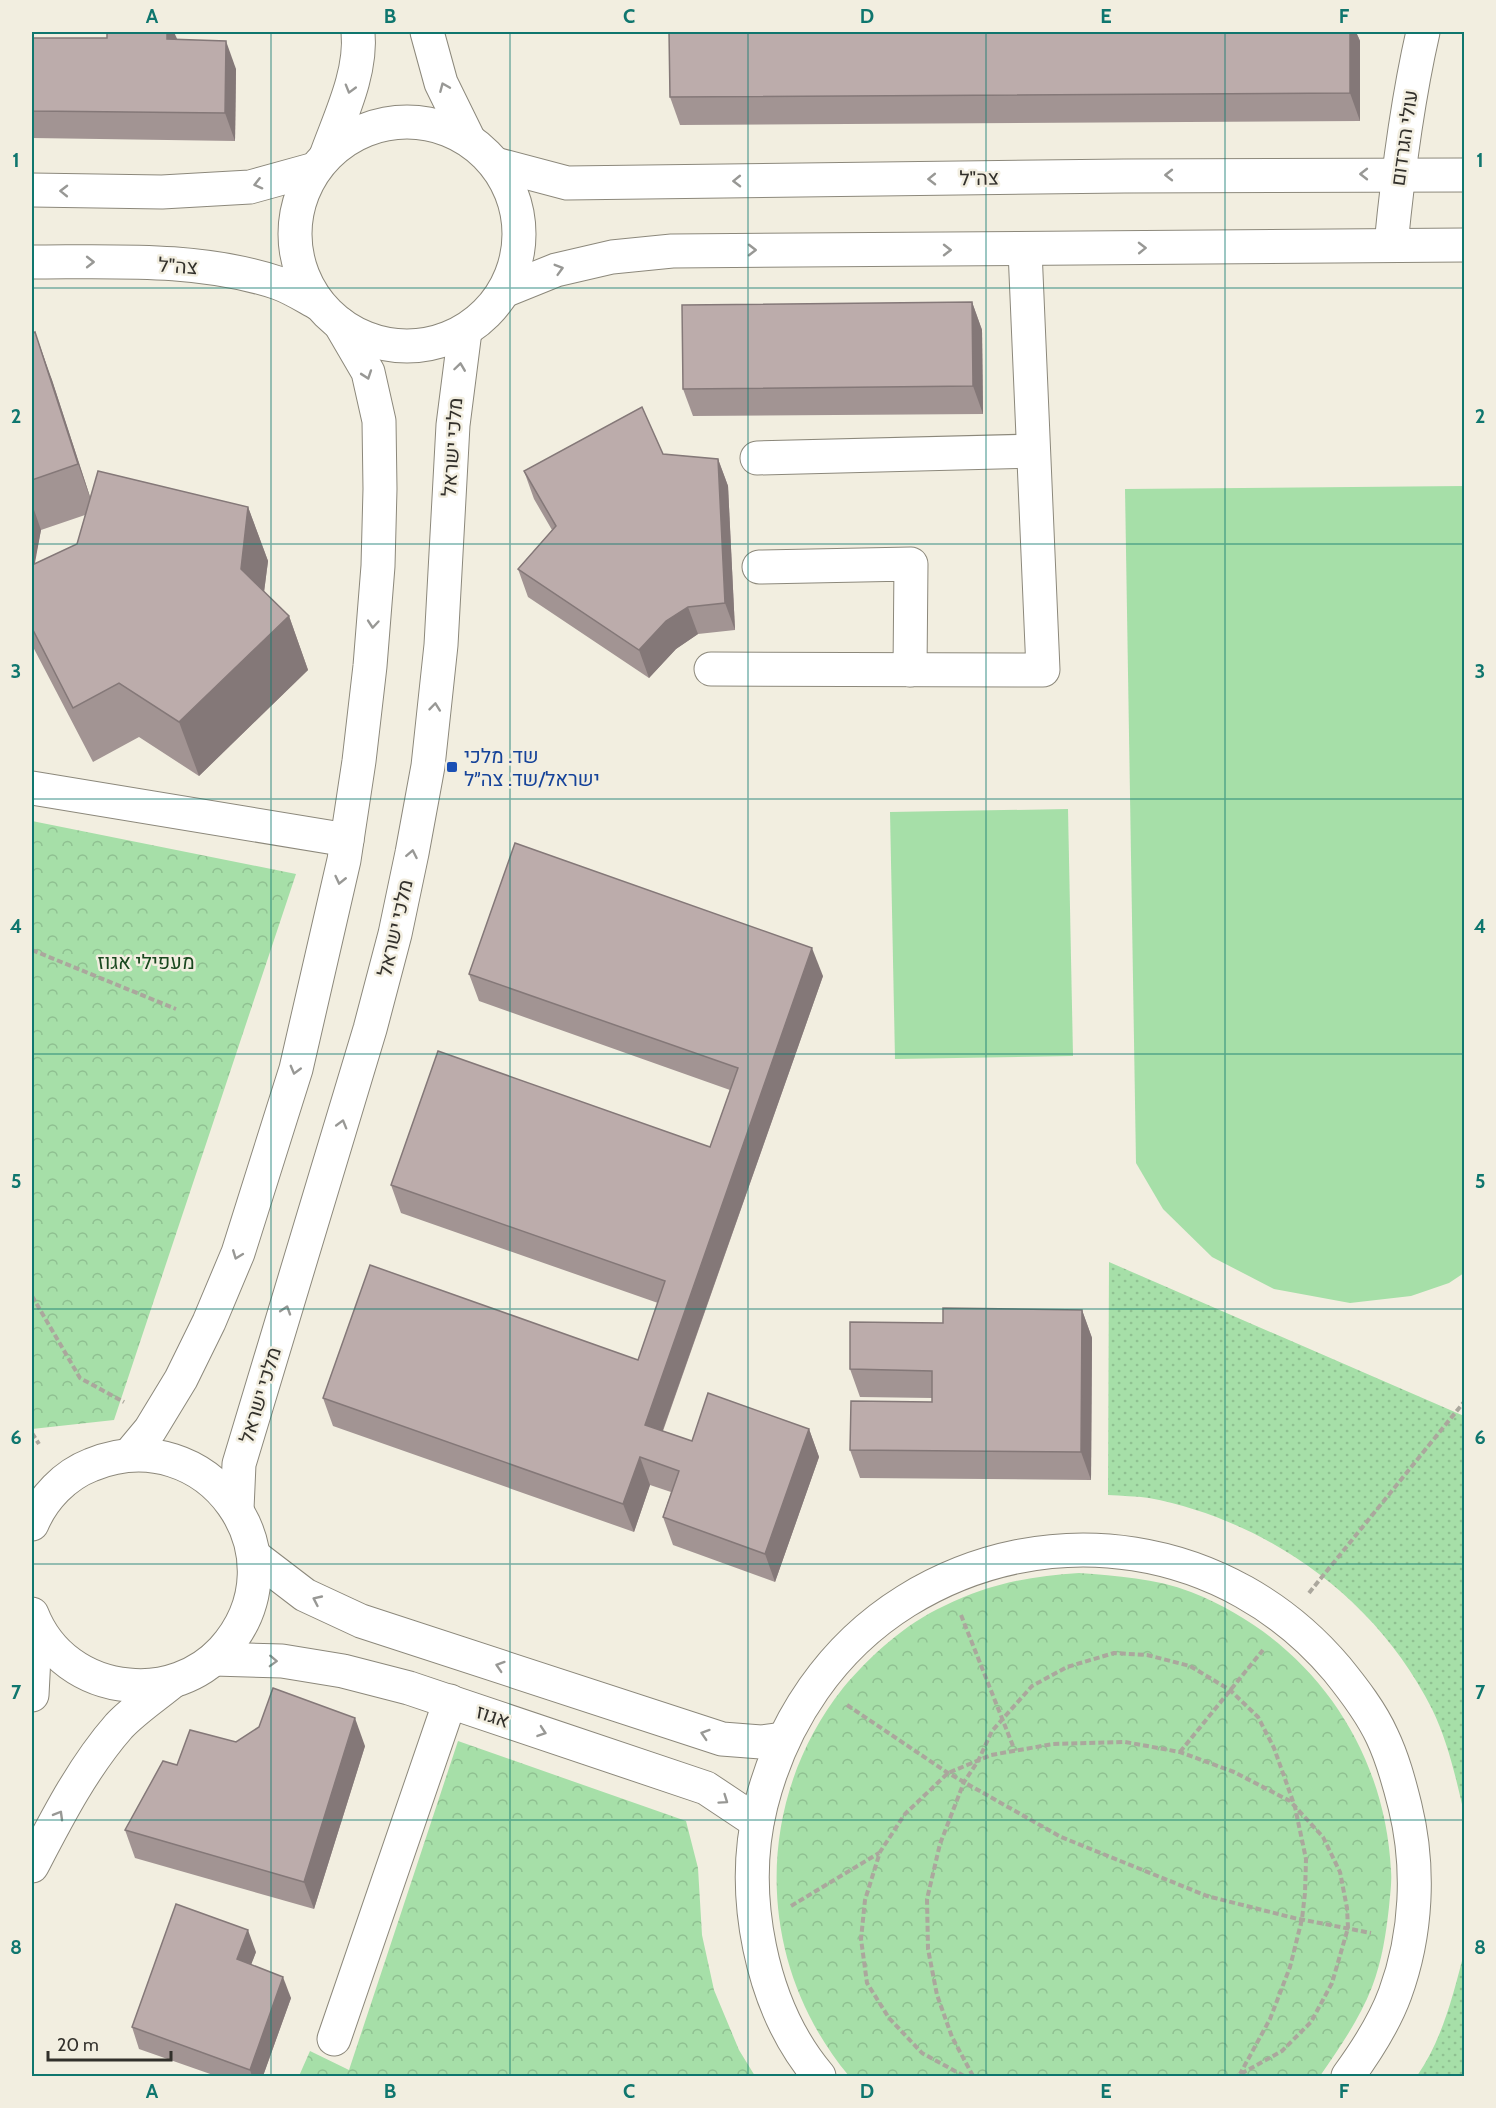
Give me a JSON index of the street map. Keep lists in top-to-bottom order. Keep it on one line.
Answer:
{"streets":{"street":["עולי הגרדום","צה\"ל","מלכי ישראל","אגוז"]},"crossings":[["עולי הגרדום","צה\"ל"],["צה\"ל","מלכי ישראל"]],"parks":["מעפילי אגוז"],"places":{"transit":["שד. מלכי ישראל/שד. צה״ל"]},"scale_bar":"20 m","grid":{"columns":["A","B","C","D","E","F"],"rows":["1","2","3","4","5","6","7","8"]}}
